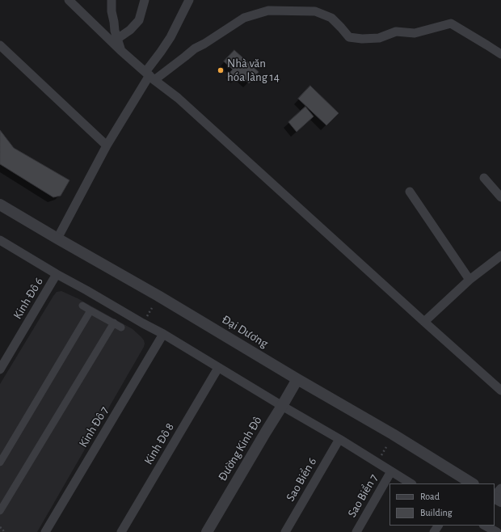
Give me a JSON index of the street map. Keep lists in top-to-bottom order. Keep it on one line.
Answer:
{"streets":{"street":["Kinh Đô 6","Đại Dương","Kinh Đô 7","Kinh Đô 8","Đường Kinh Đô","Sao Biển 6","Sao Biển 7"]},"crossings":[["Đại Dương","Đường Kinh Đô"]],"places":["Nhà văn hóa làng 14"],"legend":["Road","Building"]}
